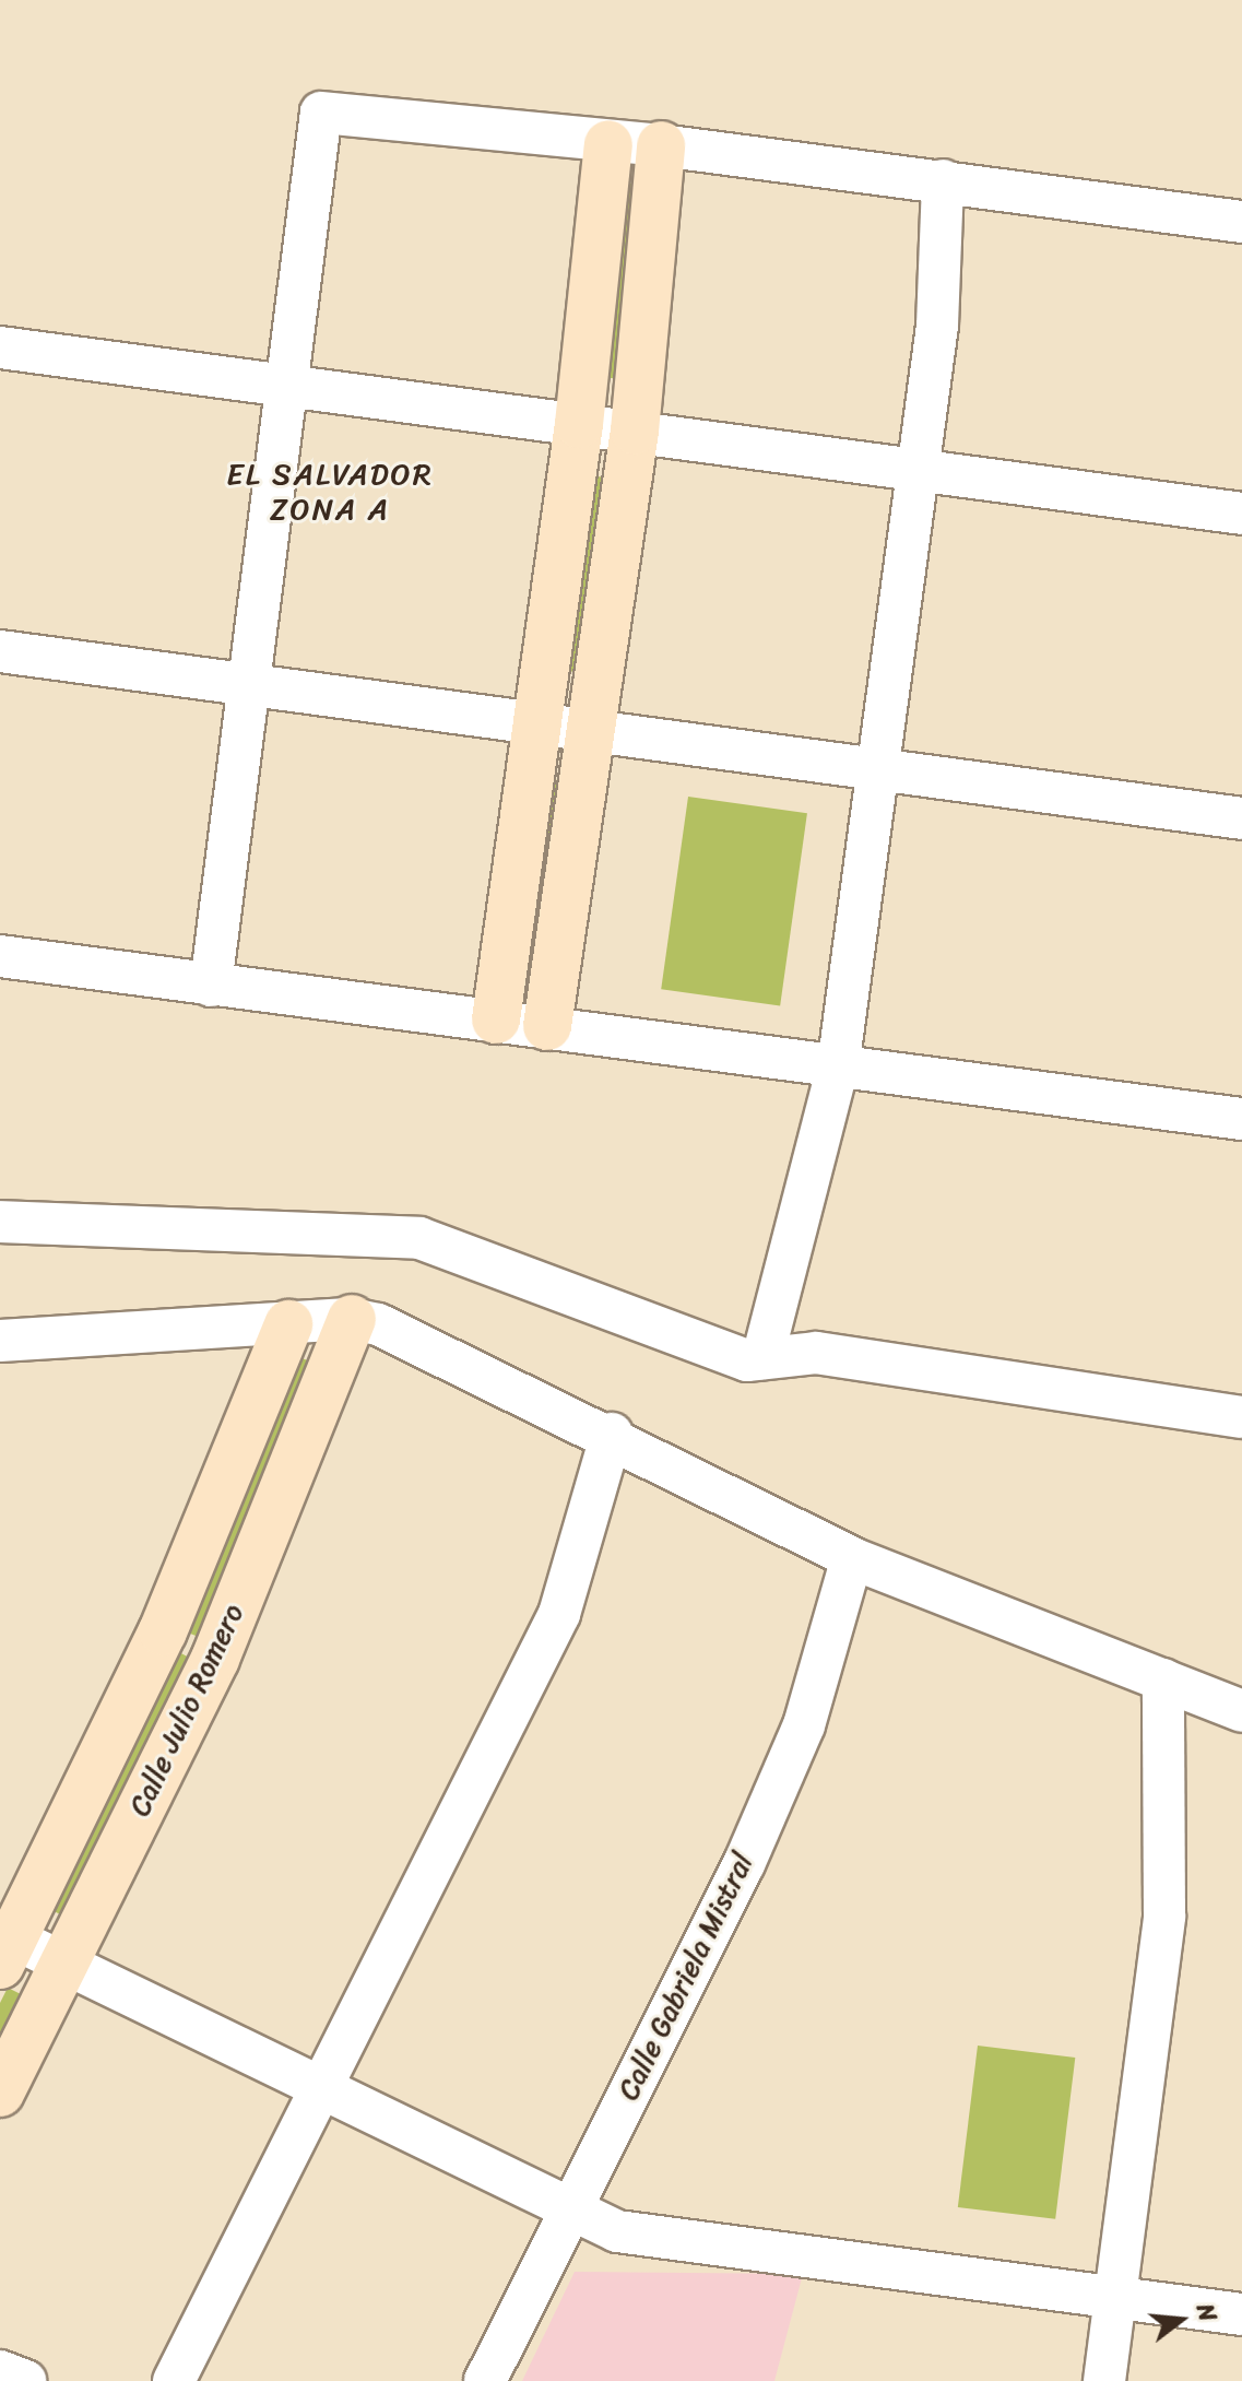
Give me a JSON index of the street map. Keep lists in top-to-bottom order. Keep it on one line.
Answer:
{"streets":{"street":["Calle Julio Romero","Calle Gabriela Mistral"]},"districts":["EL SALVADOR ZONA A"],"north":"right"}
